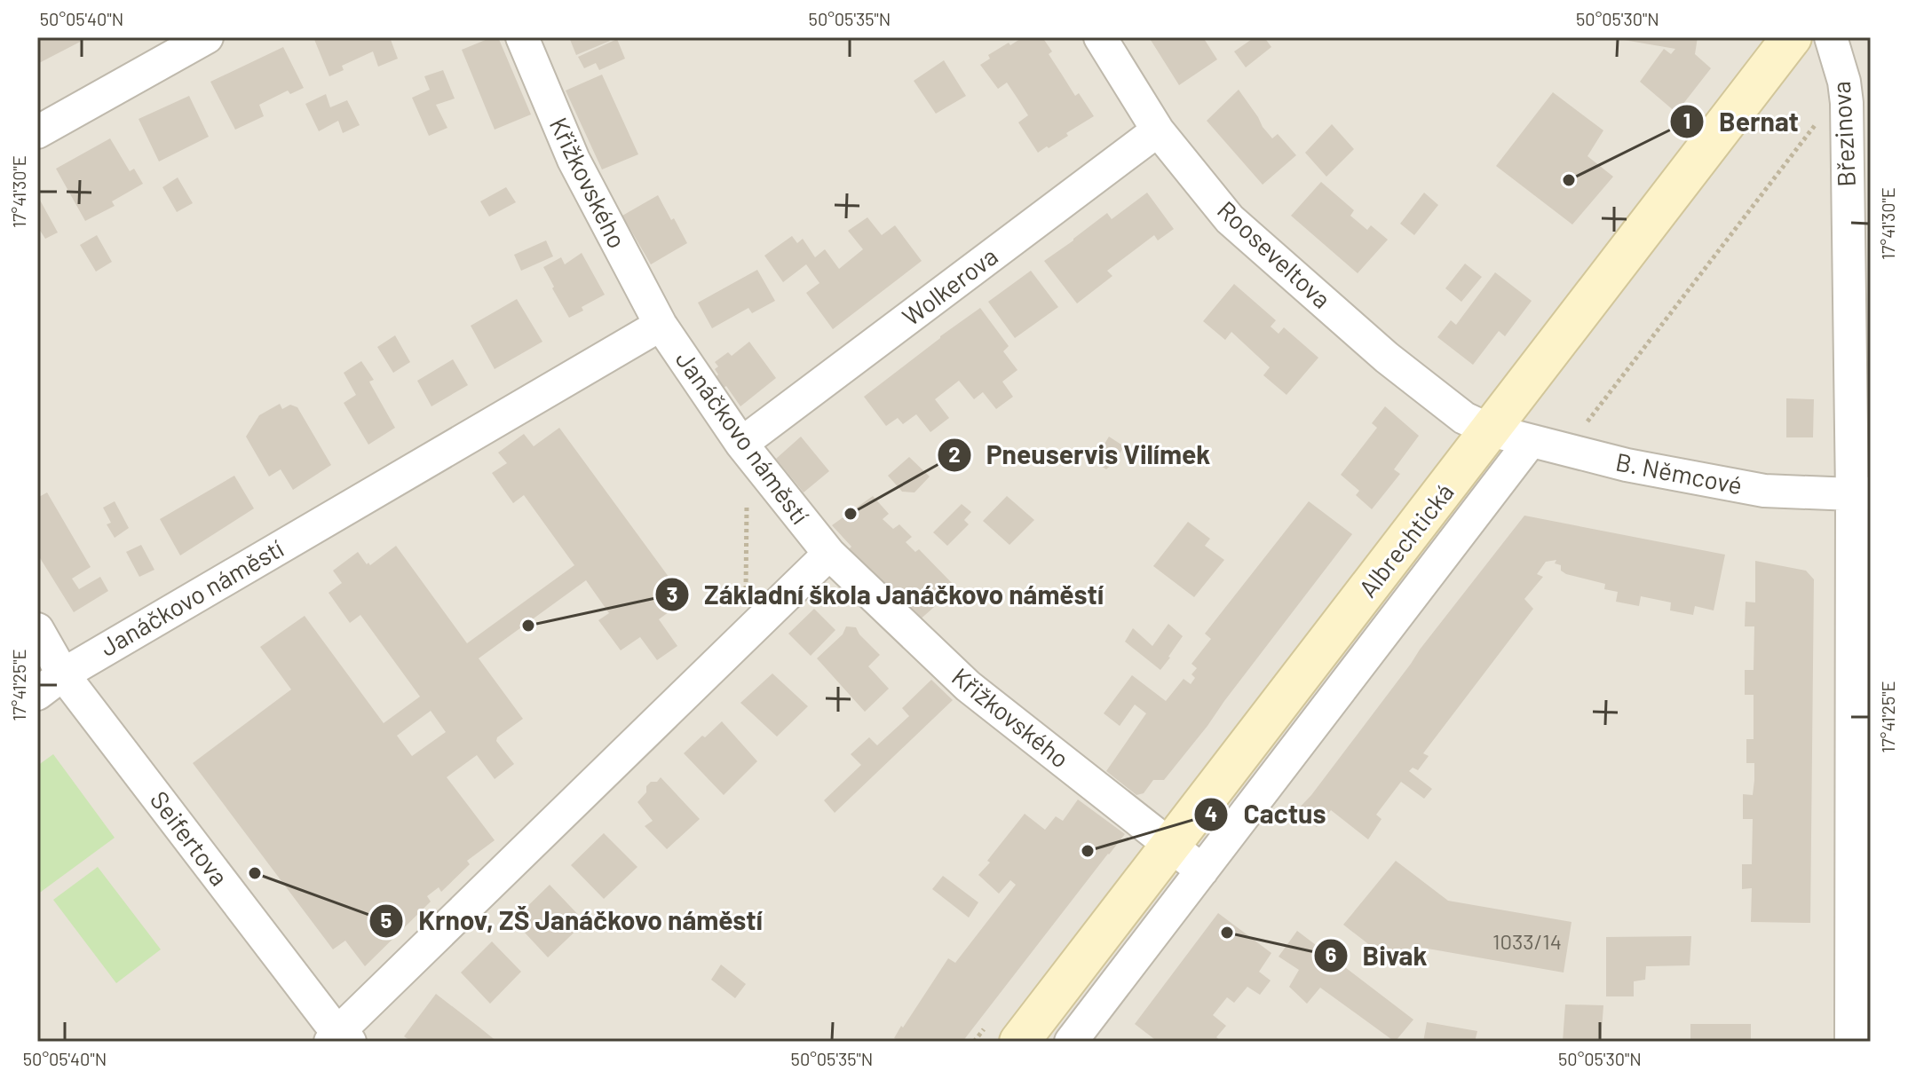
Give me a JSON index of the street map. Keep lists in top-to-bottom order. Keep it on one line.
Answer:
{"streets":{"main road":["Albrechtická"],"street":["Březinova","Křižkovského","Rooseveltova","Wolkerova","Janáčkovo náměstí","B. Němcové","Seifertova"]},"crossings":[["Březinova","B. Němcové"],["Křižkovského","Janáčkovo náměstí"],["Křižkovského","Albrechtická"],["Rooseveltova","Wolkerova"],["Rooseveltova","B. Němcové"],["Rooseveltova","Albrechtická"],["Wolkerova","Janáčkovo náměstí"],["Janáčkovo náměstí","Seifertova"],["B. Němcové","Albrechtická"]],"places":["Bernat","Pneuservis Vilímek","Základní škola Janáčkovo náměstí","Cactus","Krnov, ZŠ Janáčkovo náměstí","Bivak"],"house_numbers":["1033/14"],"coordinates":["50°05'40\"N","50°05'35\"N","50°05'30\"N","17°41'30\"E","17°41'25\"E"]}
